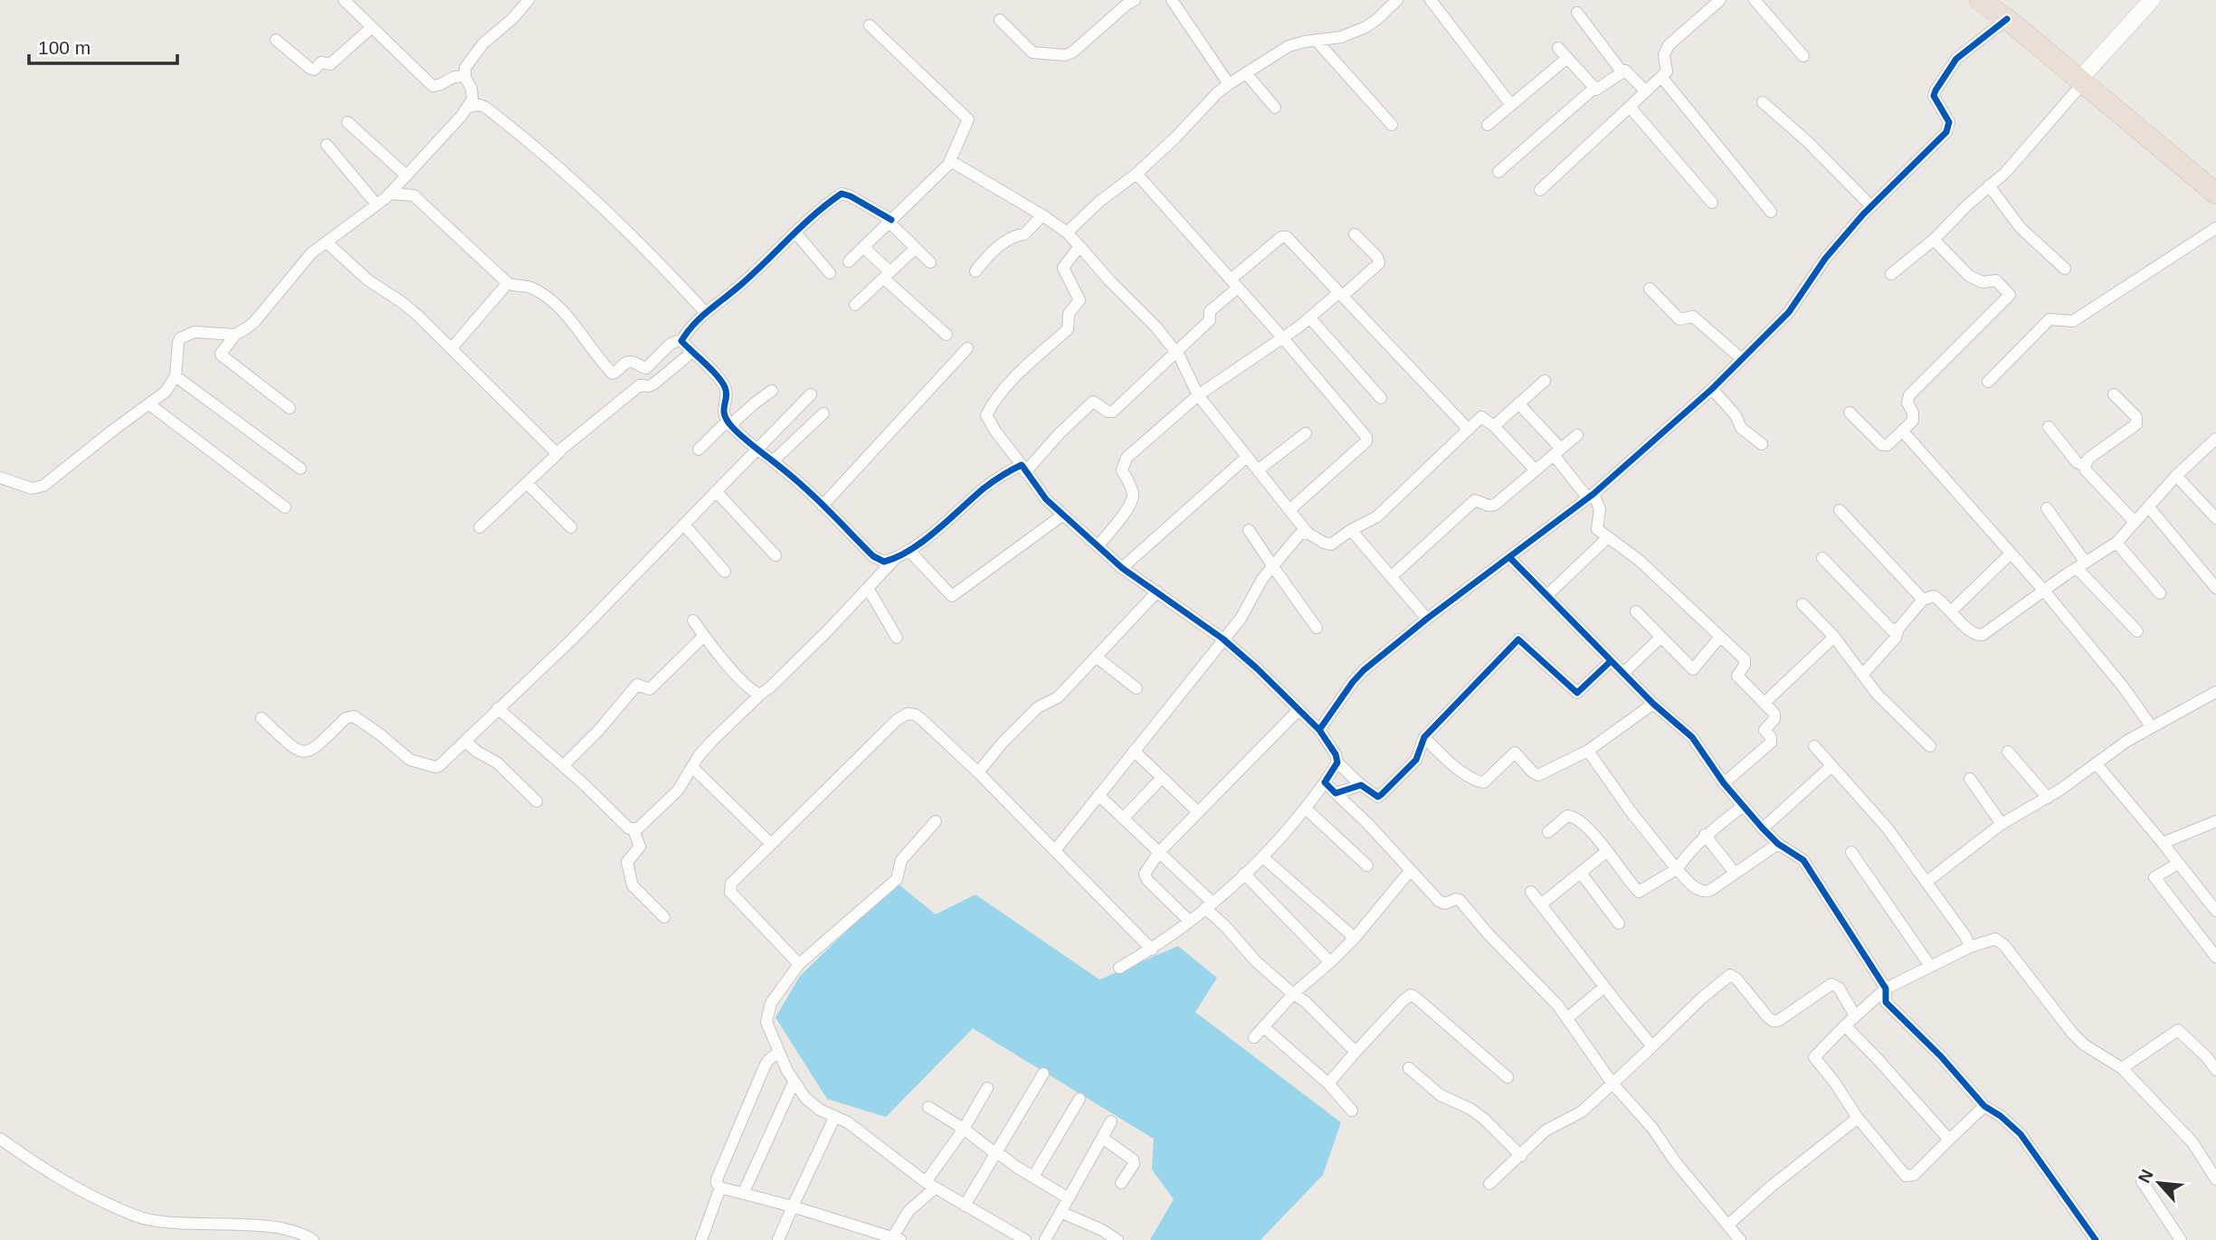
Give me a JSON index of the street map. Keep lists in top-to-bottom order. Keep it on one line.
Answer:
{"scale_bar":"100 m","north":"top left"}
